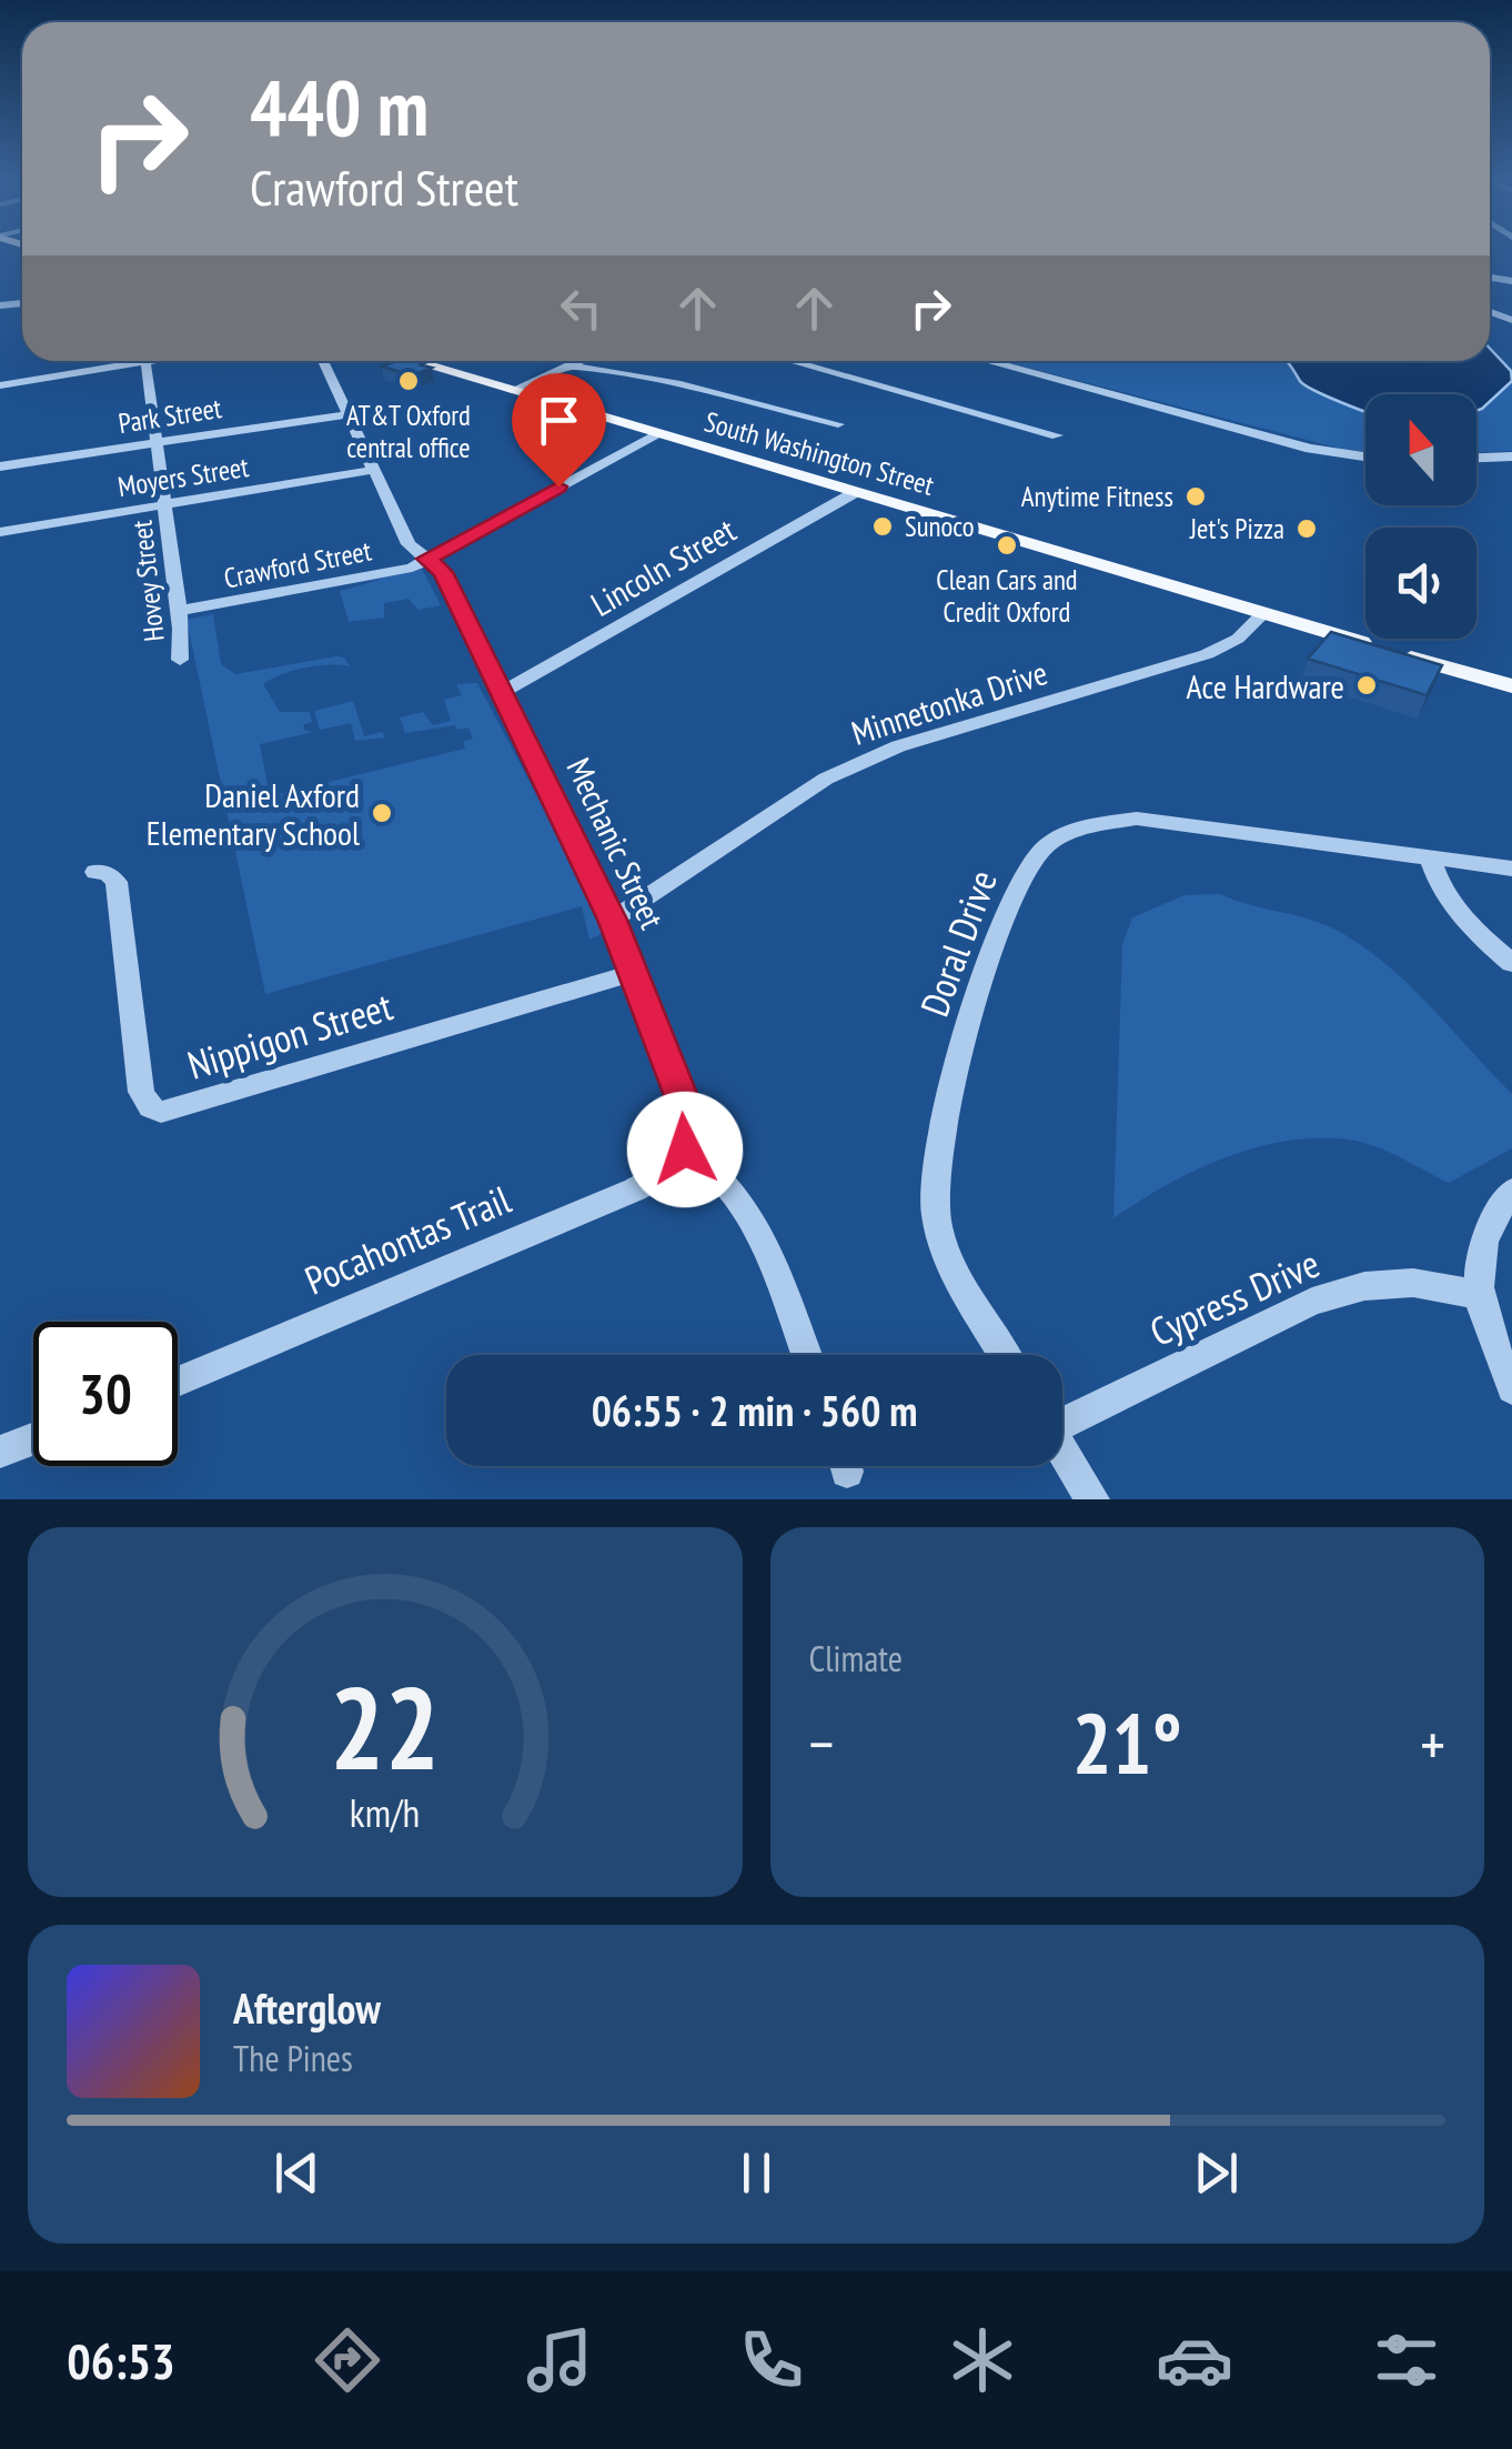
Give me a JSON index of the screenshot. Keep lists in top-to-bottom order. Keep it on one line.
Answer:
{"streets":{"main road":["South Washington Street"],"street":["Park Street","Moyers Street","Crawford Street","Lincoln Street","Hovey Street","Minnetonka Drive","Mechanic Street","Doral Drive","Nippigon Street","Pocahontas Trail","Cypress Drive"]},"crossings":[["Park Street","Hovey Street"],["Park Street","Mechanic Street"],["South Washington Street","Crawford Street"],["South Washington Street","Lincoln Street"],["South Washington Street","Minnetonka Drive"],["Moyers Street","Hovey Street"],["Moyers Street","Mechanic Street"],["Crawford Street","Hovey Street"],["Crawford Street","Mechanic Street"],["Lincoln Street","Mechanic Street"],["Minnetonka Drive","Mechanic Street"],["Mechanic Street","Nippigon Street"],["Mechanic Street","Pocahontas Trail"]],"places":["AT&T Oxford central office","Anytime Fitness","Sunoco","Jet's Pizza","Clean Cars and Credit Oxford","Ace Hardware","Daniel Axford Elementary School"],"north":"top","page":{"turn":["440 m","Crawford Street"],"limit":"30","trip":"06:55 · 2 min · 560 m","tile":"Climate","heat":["−","21°","+"],"song":["Afterglow","The Pines"],"tabs":"06:53","gauge":["22","km/h"]}}
